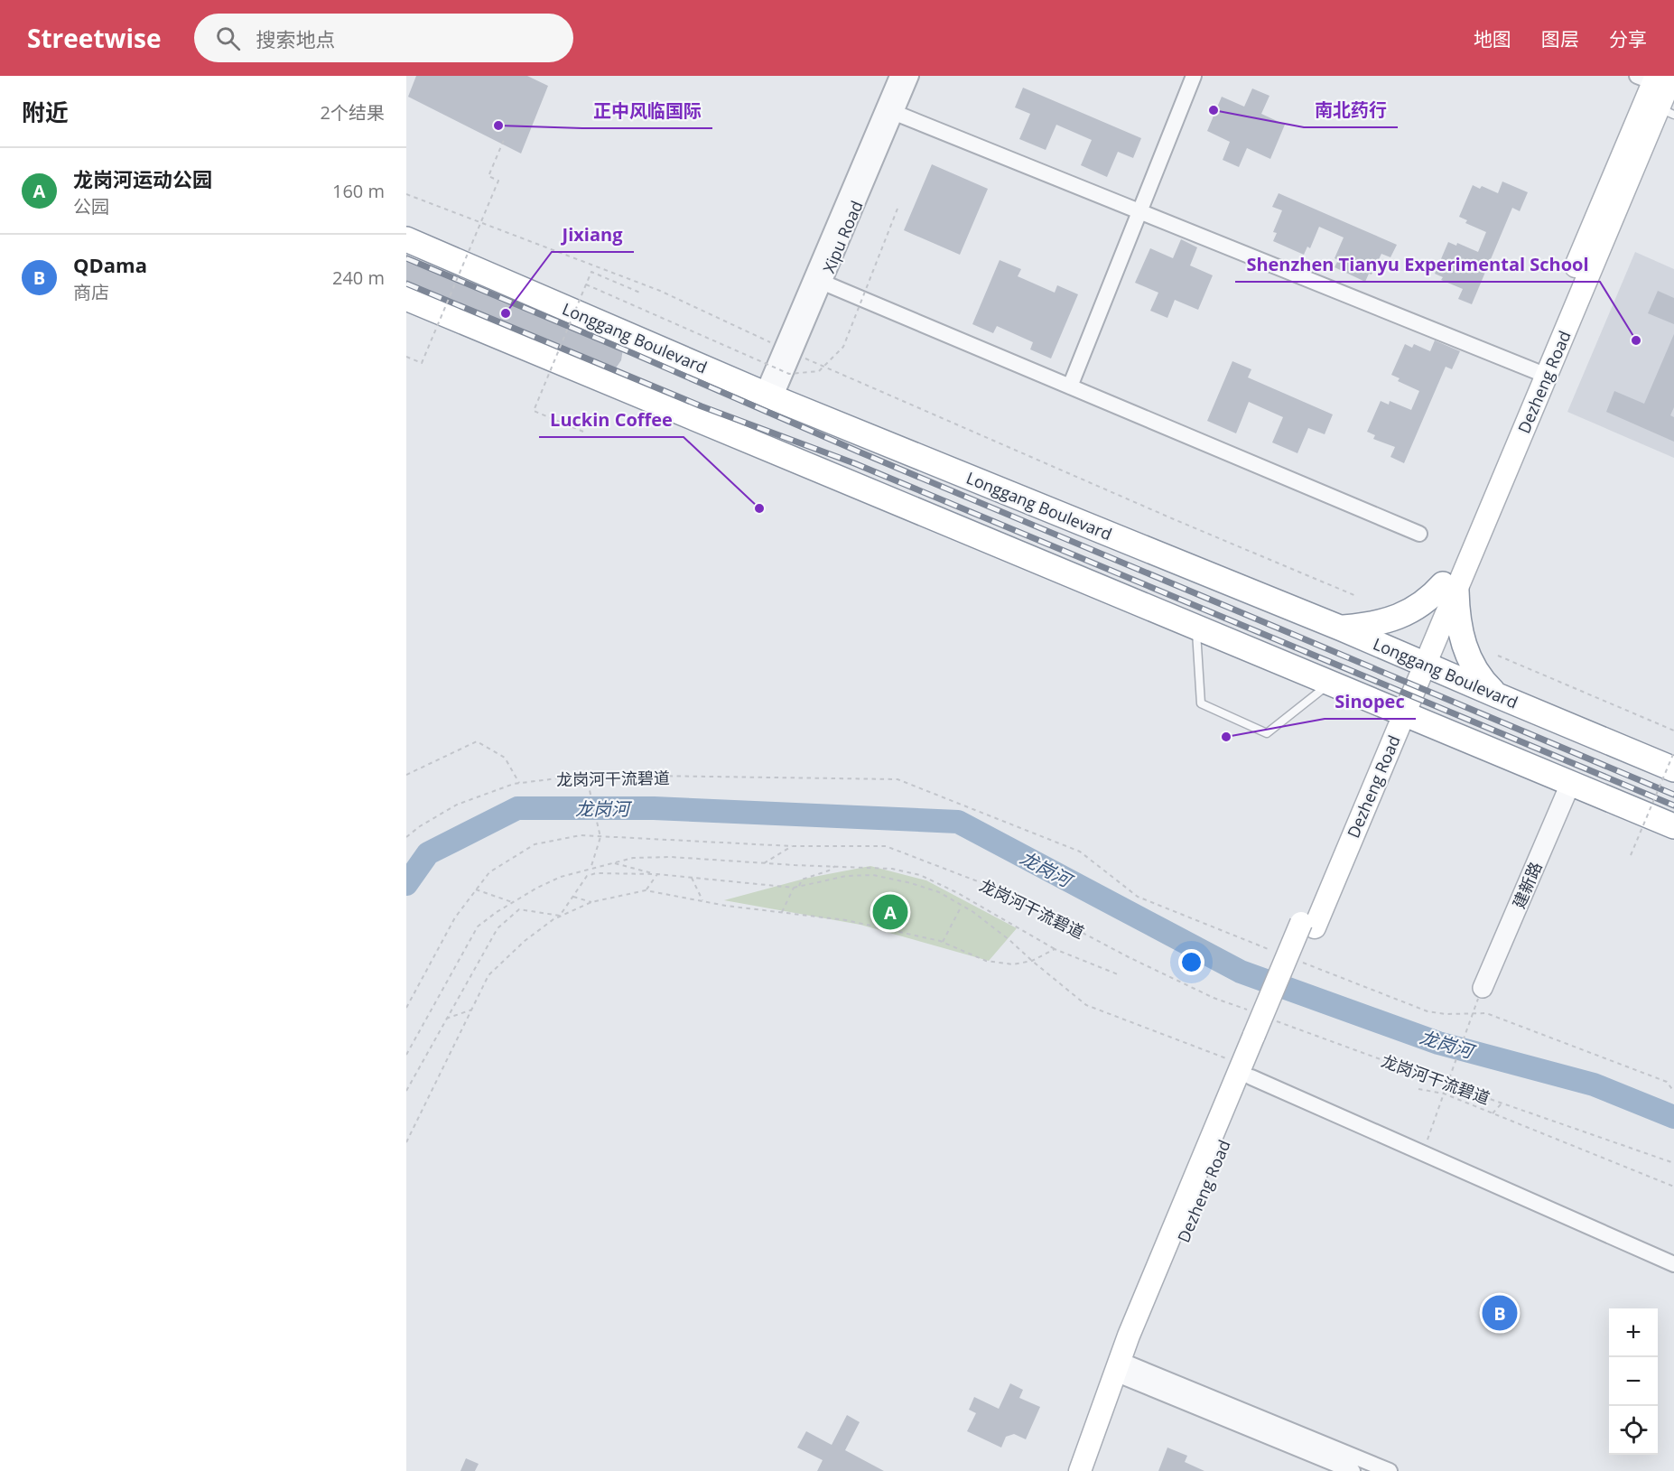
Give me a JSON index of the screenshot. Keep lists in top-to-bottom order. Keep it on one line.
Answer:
{"streets":{"highway":["Longgang Boulevard"],"main road":["Dezheng Road"],"street":["Xipu Road","建新路"],"path":["龙岗河干流碧道"]},"crossings":[["Xipu Road","Longgang Boulevard"],["Longgang Boulevard","Dezheng Road"],["Dezheng Road","龙岗河干流碧道"]],"water":["龙岗河"],"places":["南北药行","正中风临国际","Jixiang","Shenzhen Tianyu Experimental School","Luckin Coffee","Sinopec"],"page":{"header":"Streetwise","search":"搜索地点","nav":["地图","图层","分享"],"heading":["附近","2个结果"],"list":[{"mark":"A","name":"龙岗河运动公园","note":"公园","value":"160 m"},{"mark":"B","name":"QDama","note":"商店","value":"240 m"}],"pins":["A","B"],"map_buttons":["+","−"]}}
